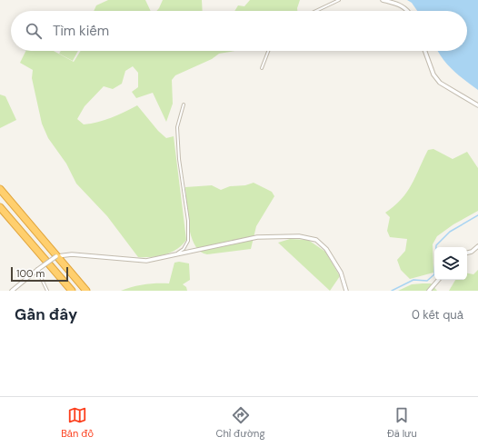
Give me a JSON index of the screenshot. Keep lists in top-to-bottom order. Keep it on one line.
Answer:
{"scale_bar":"100 m","page":{"search":"Tìm kiếm","scale":"100 m","heading":["Gần đây","0 kết quả"],"nav":["Bản đồ","Chỉ đường","Đã lưu"]}}
